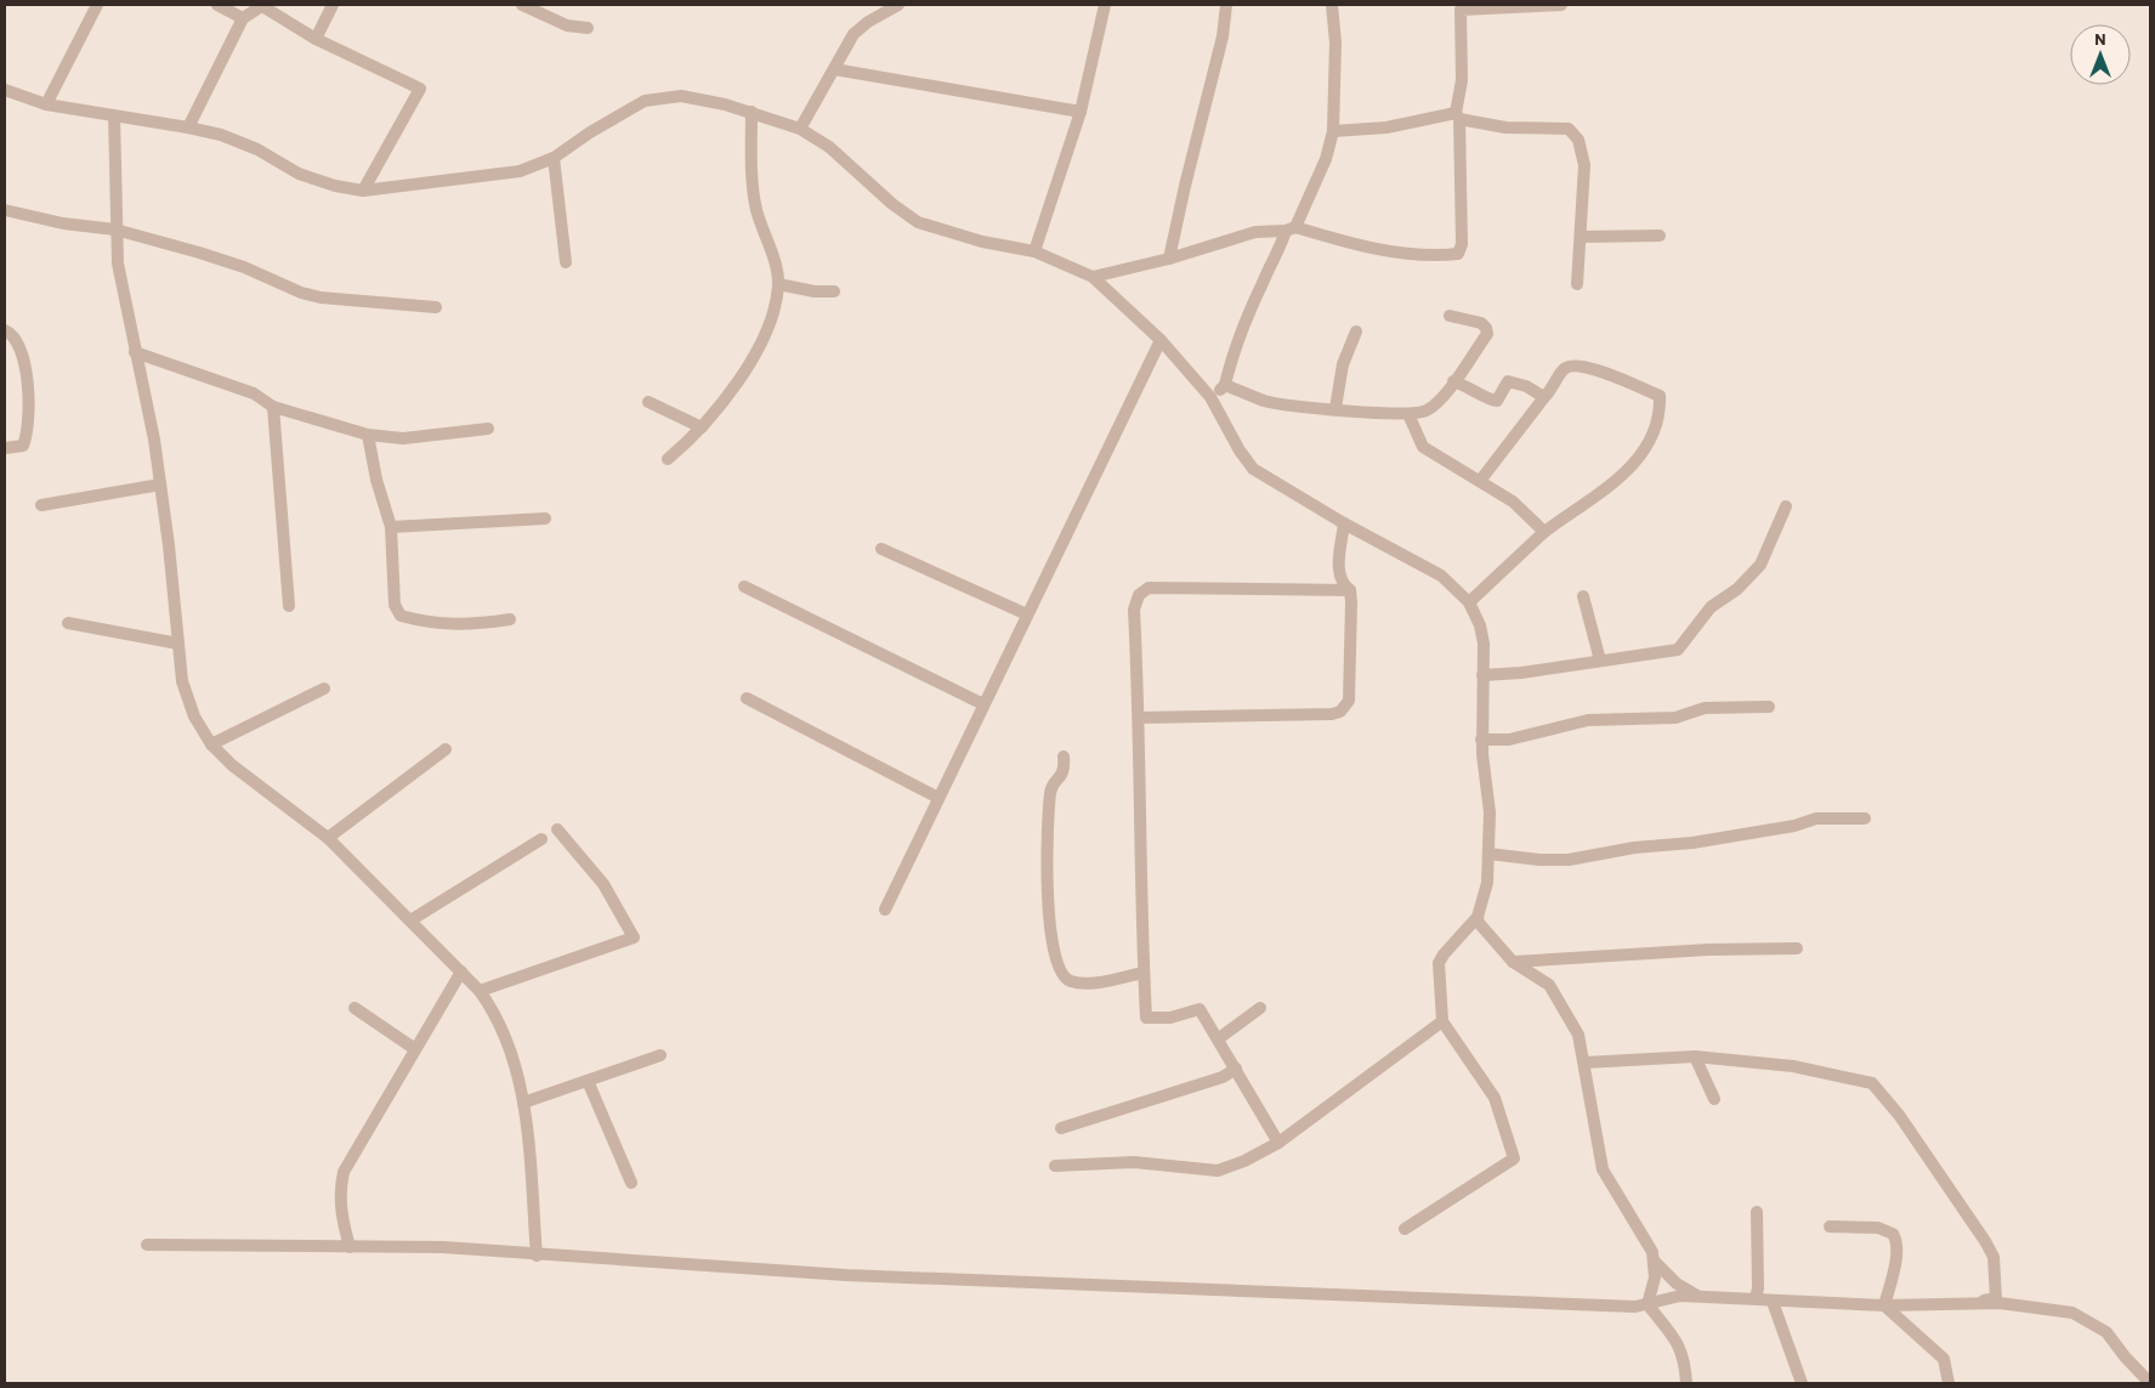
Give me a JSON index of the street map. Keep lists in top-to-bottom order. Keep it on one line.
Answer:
{"north":"top"}
